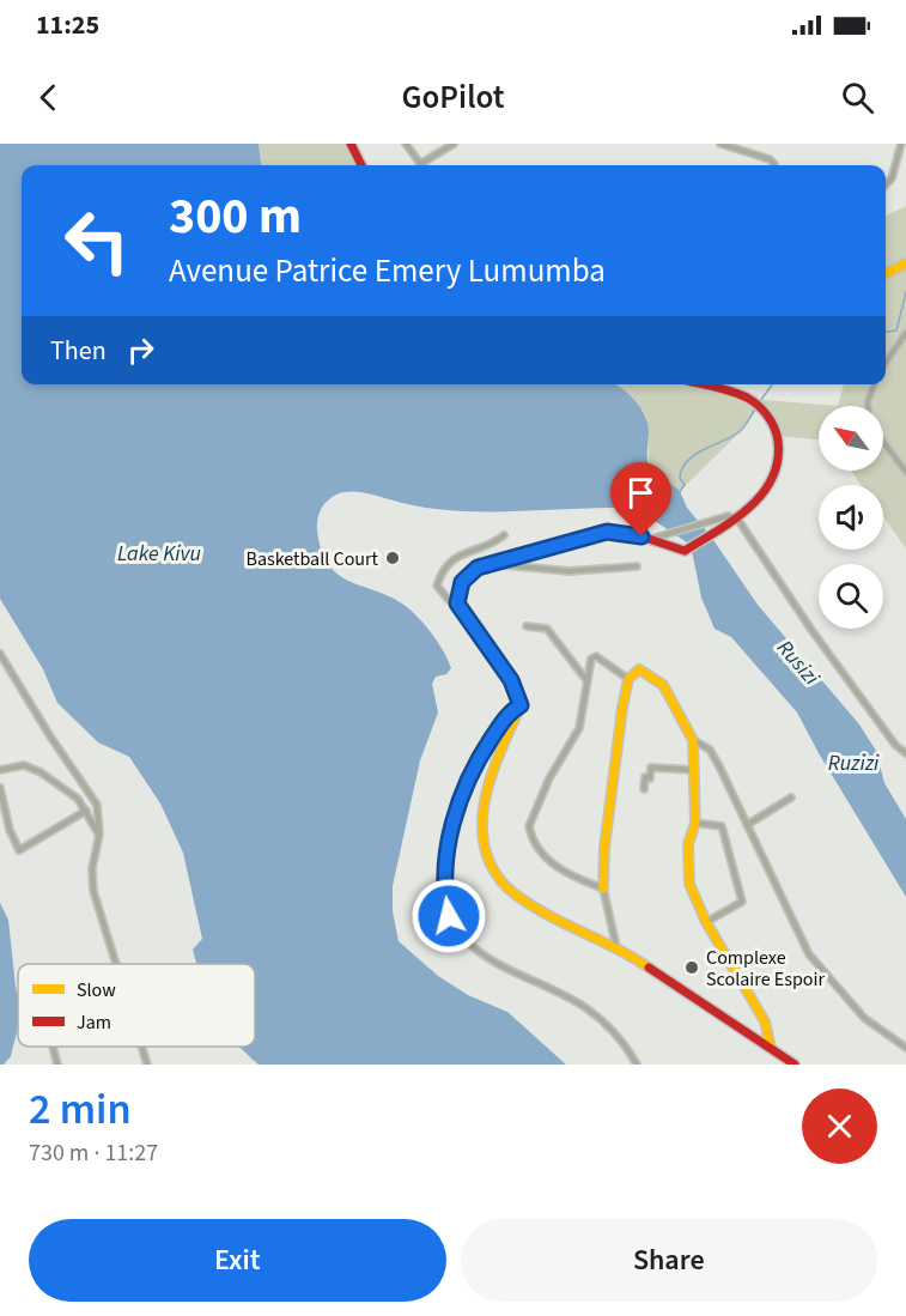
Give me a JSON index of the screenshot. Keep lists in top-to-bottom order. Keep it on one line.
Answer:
{"water":["Lake Kivu","Rusizi","Ruzizi"],"places":["Basketball Court","Complexe Scolaire Espoir"],"legend":["Slow","Jam"],"north":"top left","page":{"status":"11:25","header":"GoPilot","turn":["300 m","Avenue Patrice Emery Lumumba"],"then":"Then","heading":["2 min","730 m · 11:27"],"buttons":["Exit","Share"]}}
